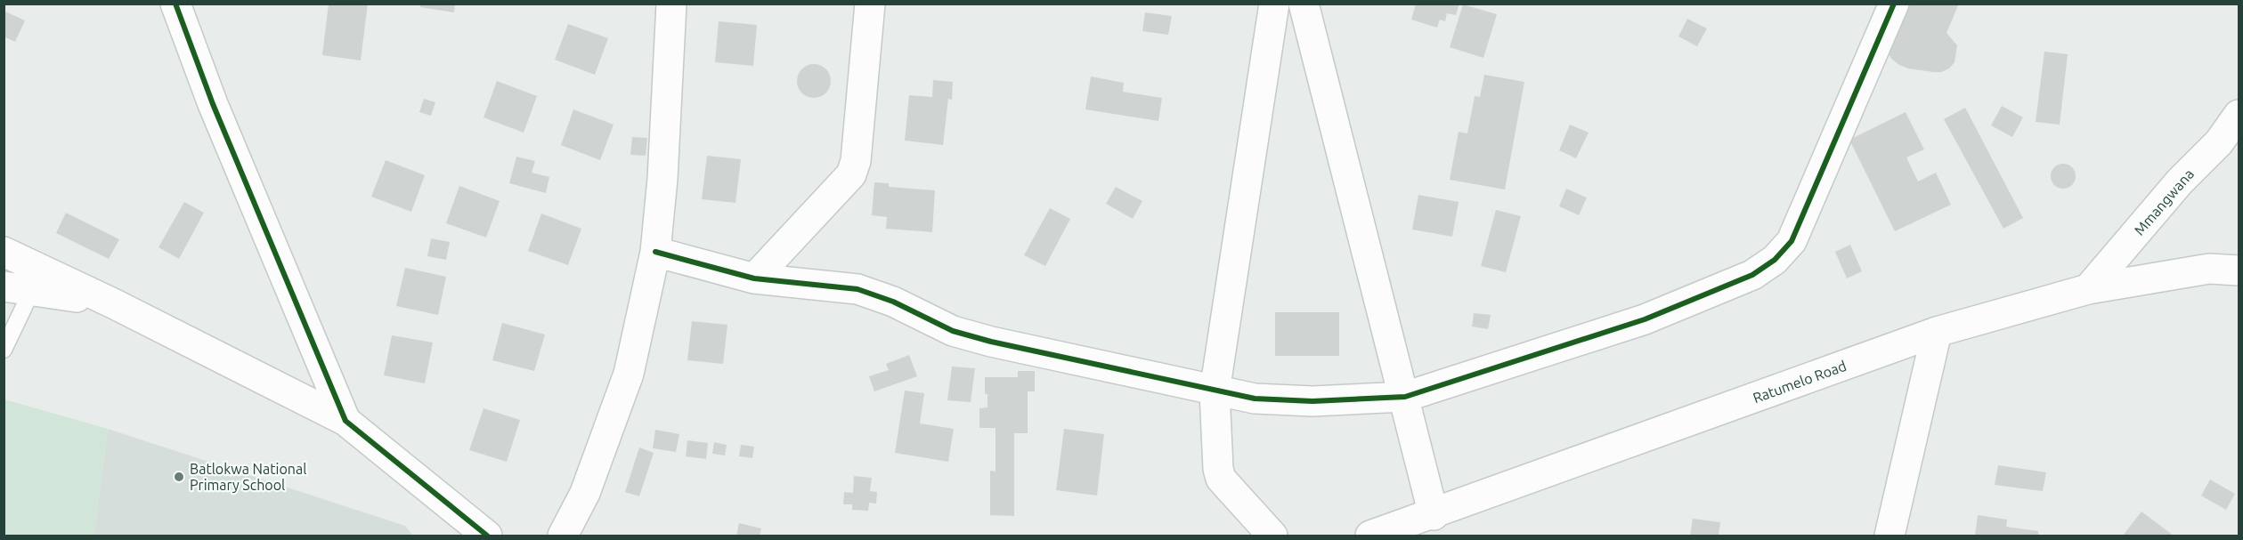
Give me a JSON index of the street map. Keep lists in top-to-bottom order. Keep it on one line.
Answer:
{"streets":{"street":["Mmangwana","Ratumelo Road"]},"crossings":[["Mmangwana","Ratumelo Road"]],"places":["Batlokwa National Primary School"]}
